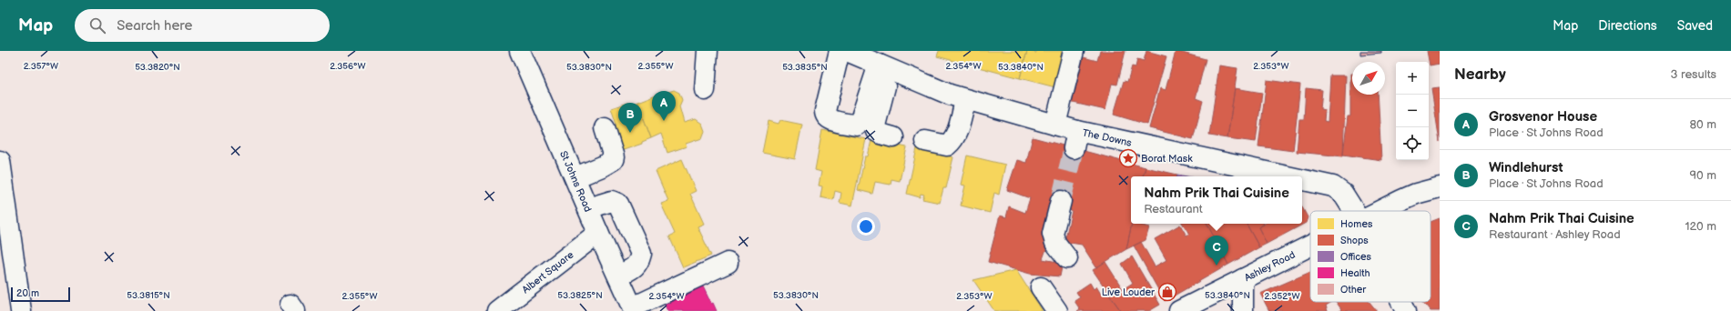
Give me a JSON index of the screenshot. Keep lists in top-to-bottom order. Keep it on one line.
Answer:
{"streets":{"street":["The Downs","St Johns Road","Ashley Road","Albert Square"]},"crossings":[["St Johns Road","Albert Square"]],"places":{"place":["Borat Mask"],"shop":["Live Louder"]},"legend":["Homes","Shops","Offices","Health","Other"],"scale_bar":"20 m","north":"top right","page":{"header":"Map","search":"Search here","nav":["Map","Directions","Saved"],"heading":["Nearby","3 results"],"map_buttons":["+","−"],"pins":["A","B","C"],"list":[{"mark":"A","name":"Grosvenor House","note":"Place · St Johns Road","value":"80 m"},{"mark":"B","name":"Windlehurst","note":"Place · St Johns Road","value":"90 m"},{"mark":"C","name":"Nahm Prik Thai Cuisine","note":"Restaurant · Ashley Road","value":"120 m"}],"popup":["Nahm Prik Thai Cuisine","Restaurant"],"scale":"20 m"},"coordinates":["2.356°W","2.355°W","2.353°W","2.357°W","2.354°W","53.3835°N","53.3820°N","53.3830°N","53.3840°N","53.3815°N","53.3825°N","2.352°W"]}
